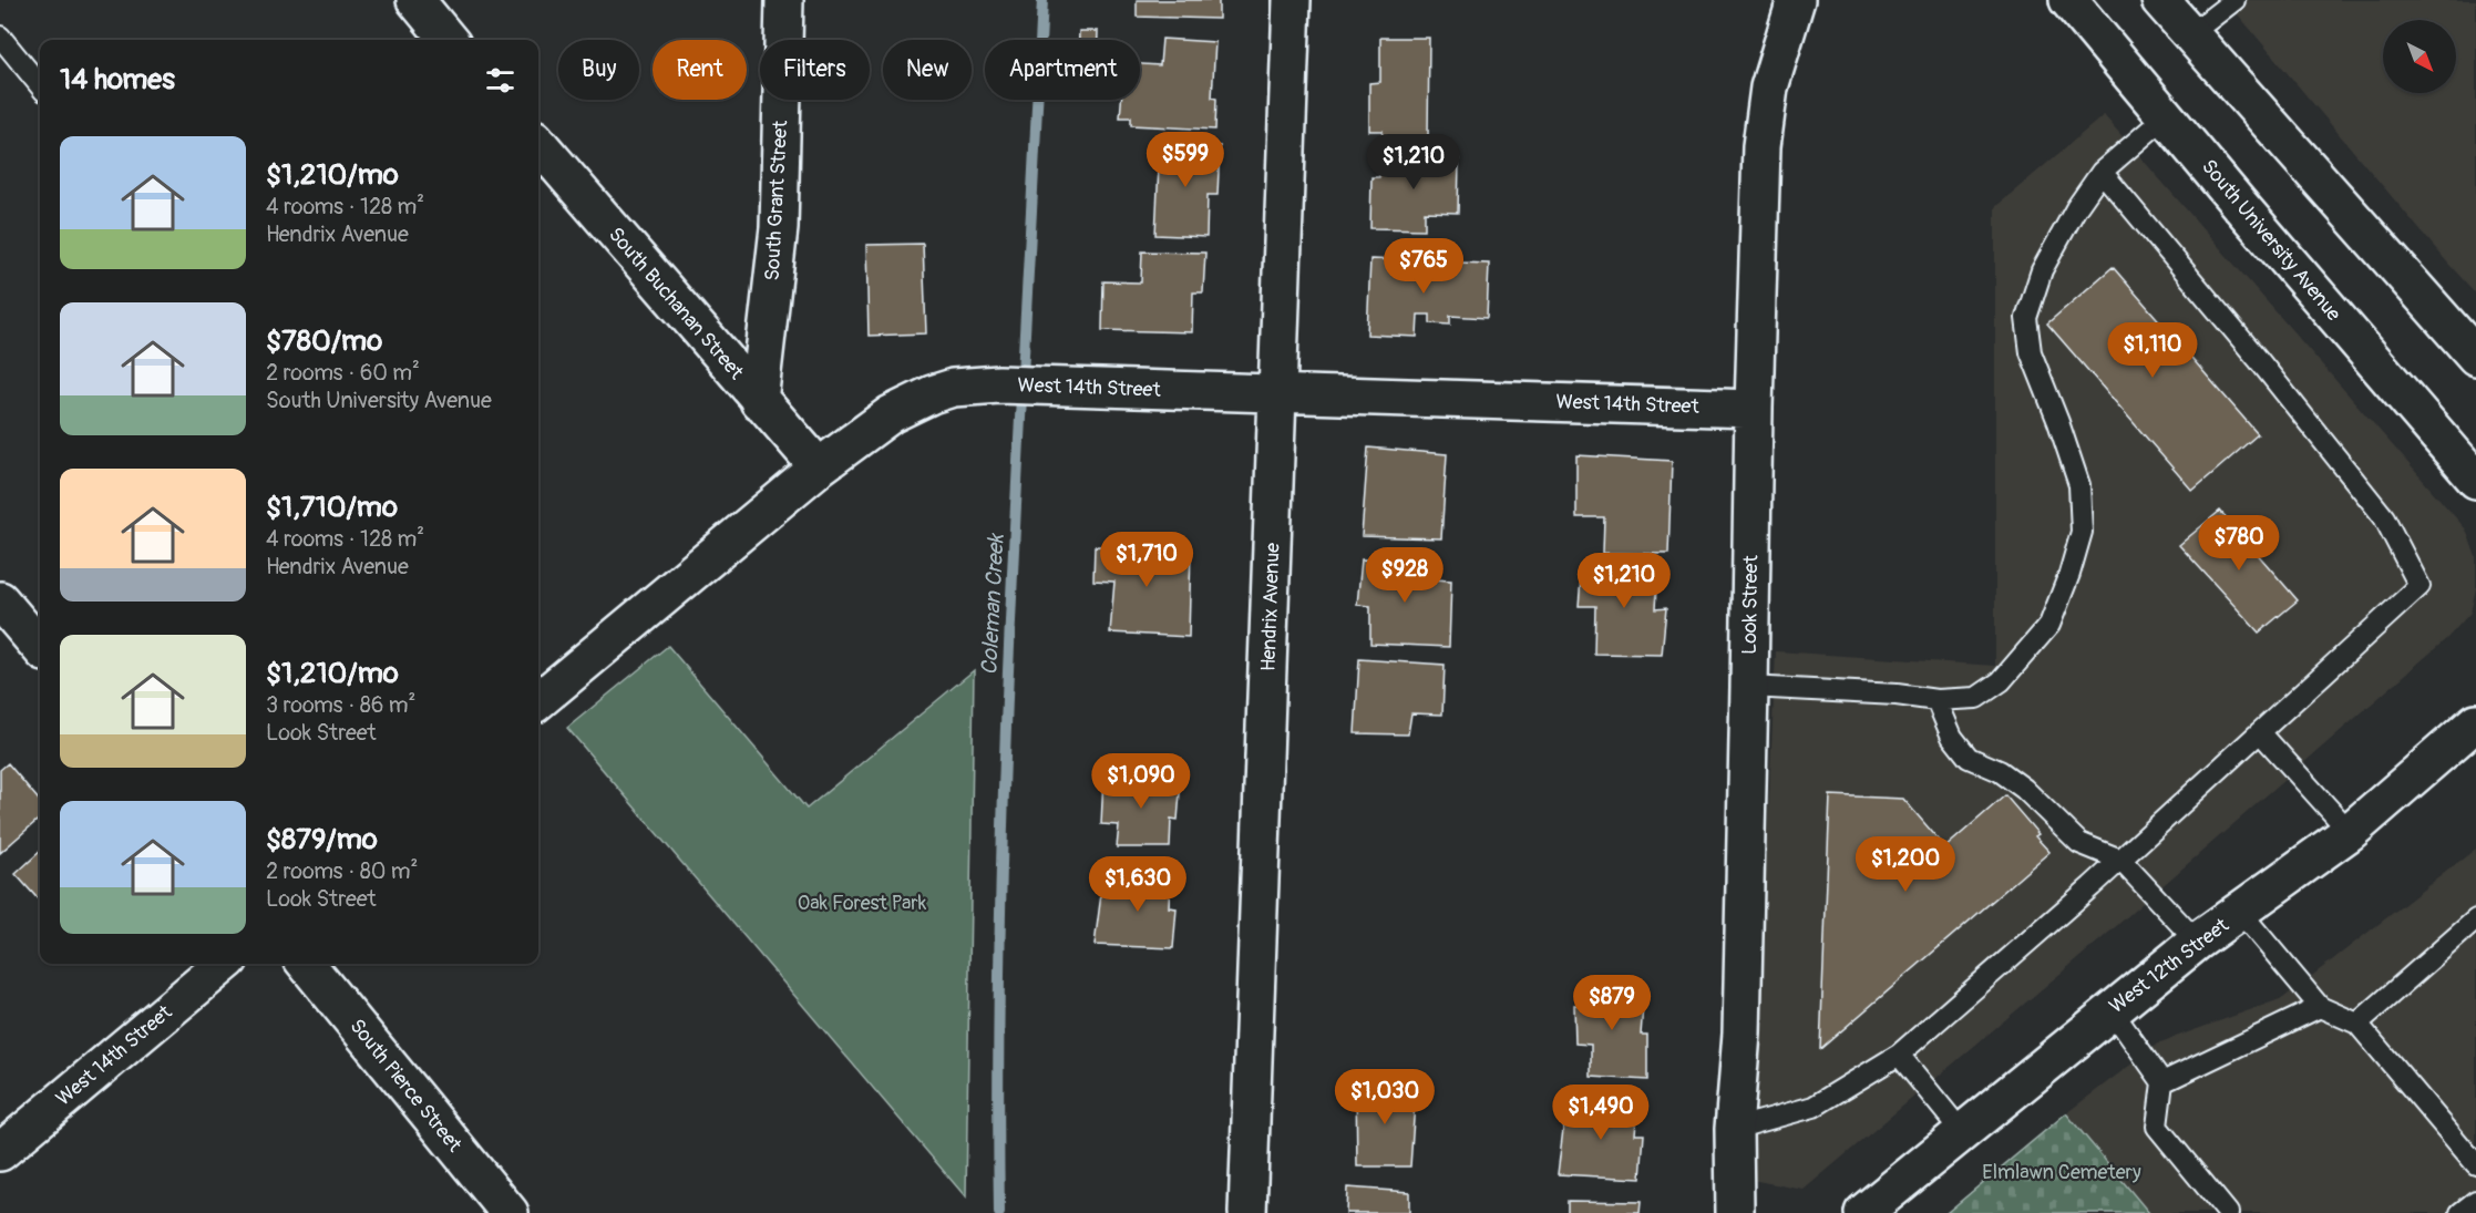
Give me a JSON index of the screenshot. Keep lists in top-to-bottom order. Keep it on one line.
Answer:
{"streets":{"street":["South Grant Street","South University Avenue","South Buchanan Street","West 14th Street","Look Street","Hendrix Avenue","West 12th Street","South Pierce Street"]},"crossings":[["South Grant Street","South Buchanan Street"],["South Buchanan Street","West 14th Street"],["West 14th Street","Look Street"],["West 14th Street","Hendrix Avenue"]],"water":["Coleman Creek"],"parks":["Oak Forest Park","Elmlawn Cemetery"],"north":"bottom right","page":{"chip":["Buy","Rent","Filters","New","Apartment"],"heading":"14 homes","list":[{"name":"$1,210/mo","note":"4 rooms · 128 m² · Hendrix Avenue"},{"name":"$780/mo","note":"2 rooms · 60 m² · South University Avenue"},{"name":"$1,710/mo","note":"4 rooms · 128 m² · Hendrix Avenue"},{"name":"$1,210/mo","note":"3 rooms · 86 m² · Look Street"},{"name":"$879/mo","note":"2 rooms · 80 m² · Look Street"}],"price":["$599","$1,210","$765","$1,110","$780","$1,710","$928","$1,210","$1,090","$1,200","$1,630","$879","$1,030","$1,490"]}}
